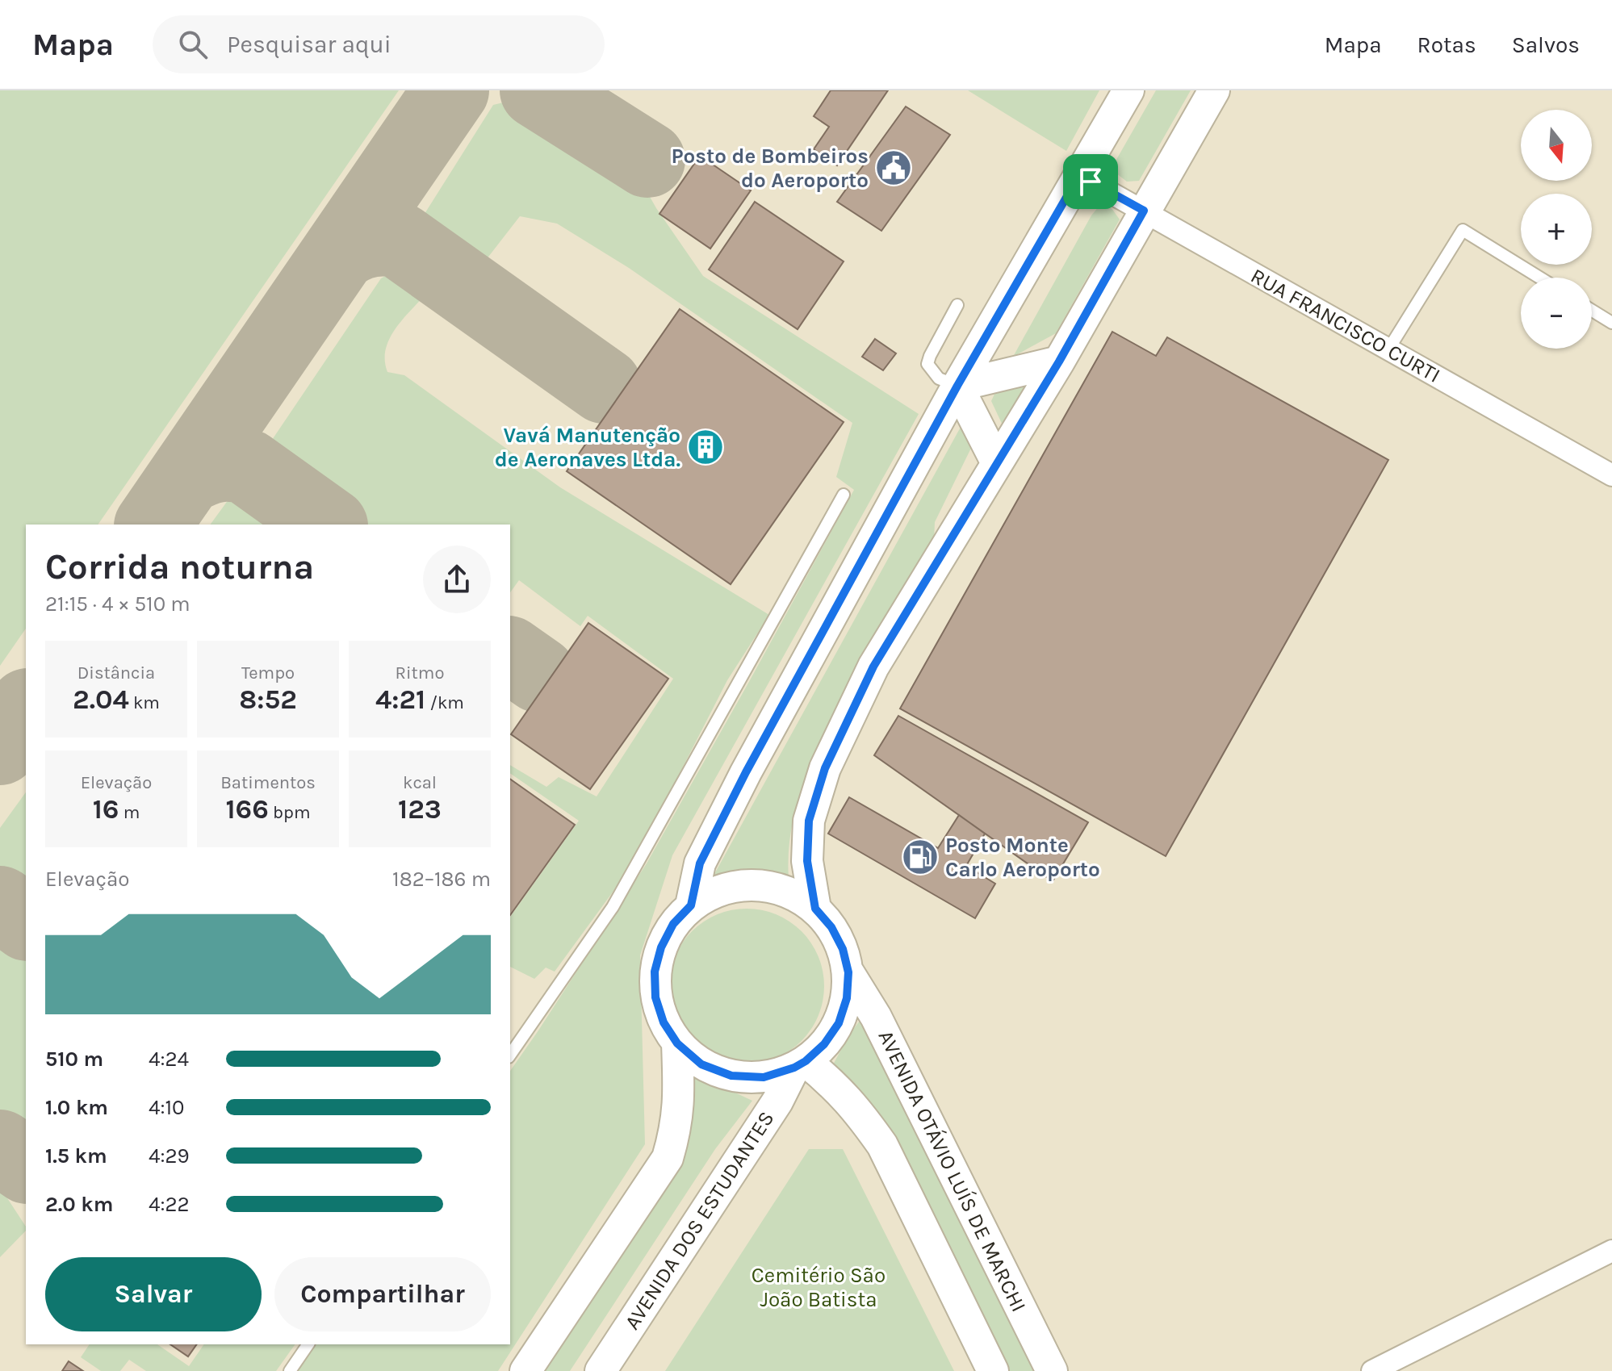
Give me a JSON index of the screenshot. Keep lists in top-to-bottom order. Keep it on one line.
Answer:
{"streets":{"main road":["AVENIDA OTÁVIO LUÍS DE MARCHI","AVENIDA DOS ESTUDANTES"],"street":["RUA FRANCISCO CURTI"]},"crossings":[["AVENIDA OTÁVIO LUÍS DE MARCHI","AVENIDA DOS ESTUDANTES"]],"parks":["Cemitério São João Batista"],"places":{"public building":["Posto de Bombeiros do Aeroporto"],"building":["Vavá Manutenção de Aeronaves Ltda."],"fuel station":["Posto Monte Carlo Aeroporto"]},"north":"bottom","page":{"header":"Mapa","search":"Pesquisar aqui","nav":["Mapa","Rotas","Salvos"],"map_buttons":["+","−"],"heading":["Corrida noturna","21:15 · 4 × 510 m"],"stats":[["Distância","2.04 km"],["Tempo","8:52"],["Ritmo","4:21 /km"],["Elevação","16 m"],["Batimentos","166 bpm"],["kcal","123"]],"chart":["Elevação","182–186 m"],"list":[{"name":"510 m","note":"4:24"},{"name":"1.0 km","note":"4:10"},{"name":"1.5 km","note":"4:29"},{"name":"2.0 km","note":"4:22"}],"buttons":["Salvar","Compartilhar"]}}
